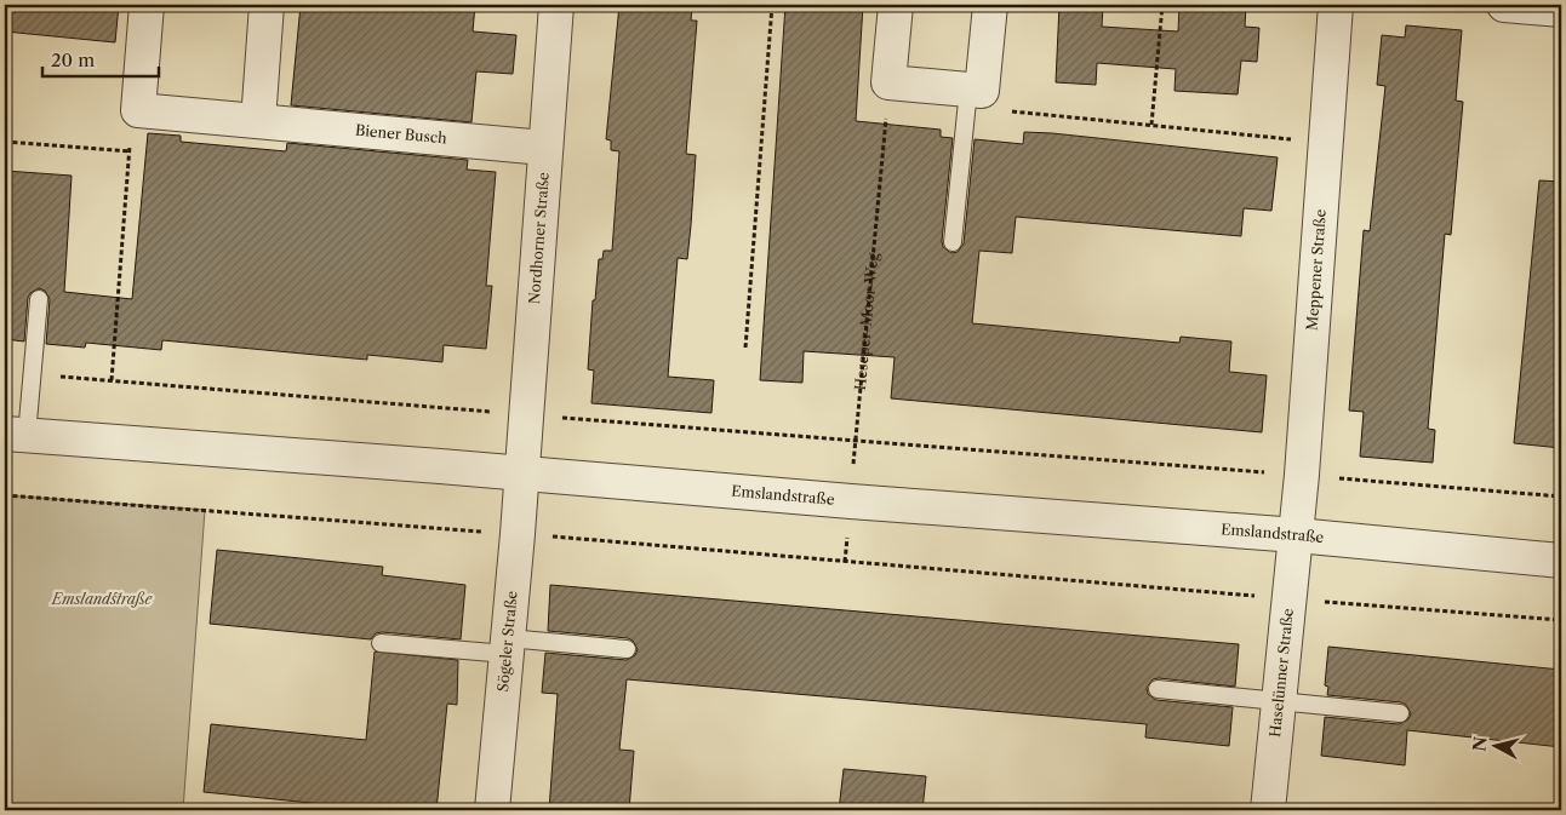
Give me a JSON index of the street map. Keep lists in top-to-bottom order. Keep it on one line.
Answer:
{"streets":{"street":["Biener Busch","Nordhorner Straße","Meppener Straße","Emslandstraße","Sögeler Straße","Haselünner Straße"],"path":["Heseper-Moor-Weg"]},"crossings":[["Biener Busch","Nordhorner Straße"],["Nordhorner Straße","Emslandstraße"],["Nordhorner Straße","Sögeler Straße"],["Meppener Straße","Emslandstraße"],["Meppener Straße","Haselünner Straße"],["Heseper-Moor-Weg","Emslandstraße"],["Emslandstraße","Sögeler Straße"],["Emslandstraße","Haselünner Straße"]],"parks":["Emslandstraße"],"scale_bar":"20 m","north":"left"}
